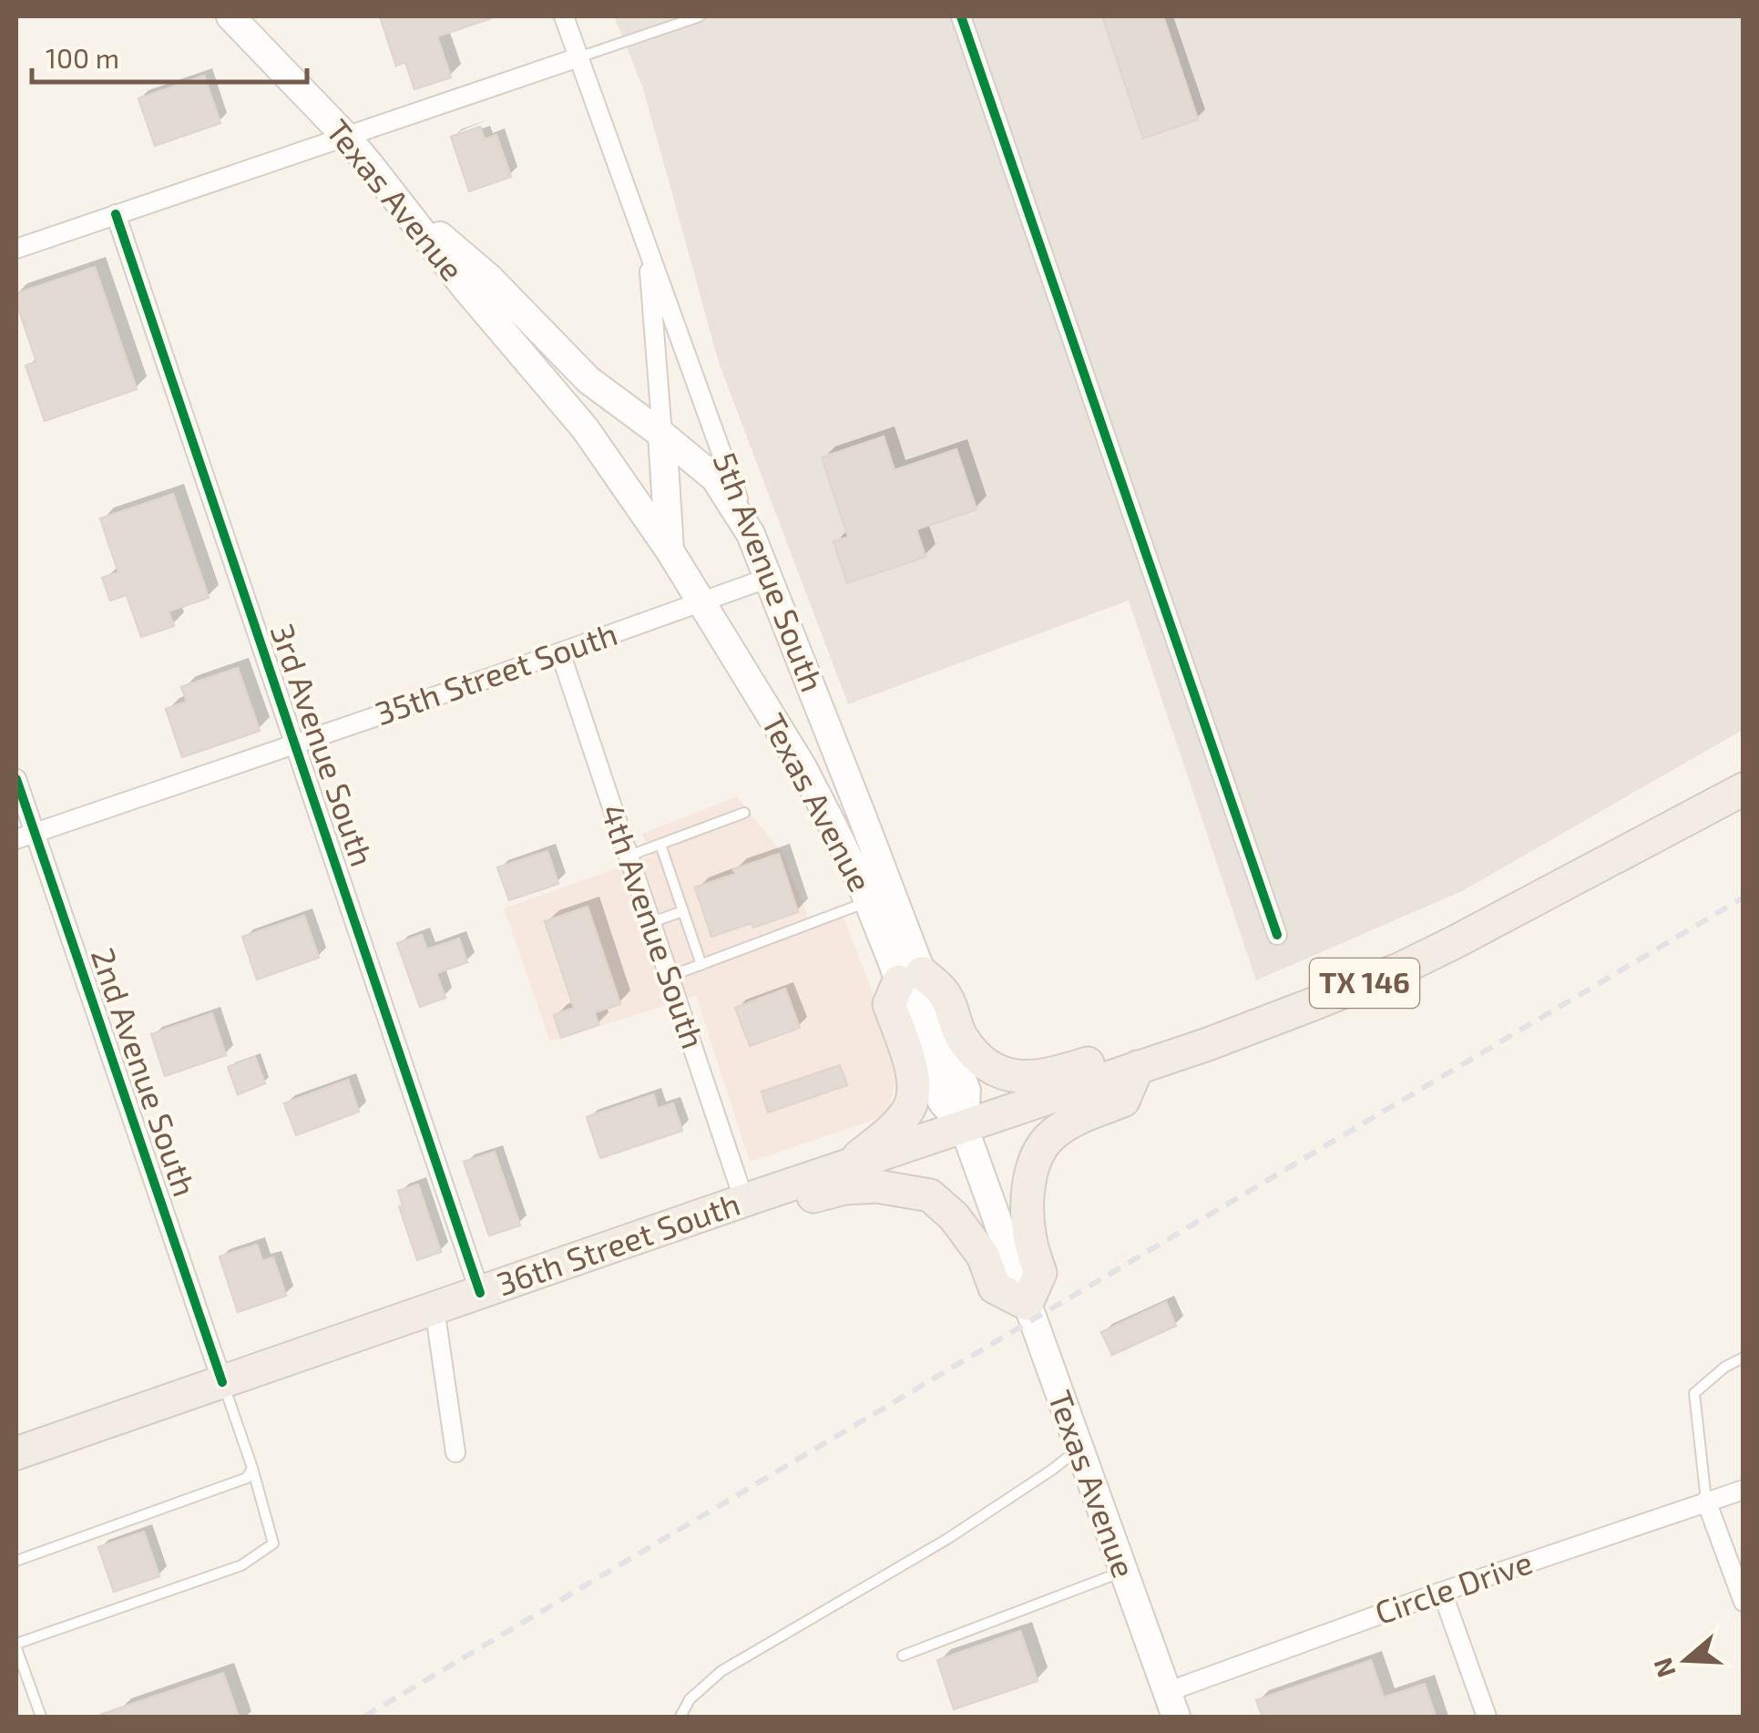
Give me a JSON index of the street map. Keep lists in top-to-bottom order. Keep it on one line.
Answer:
{"streets":{"highway":["TX 146","36th Street South"],"main road":["Texas Avenue","5th Avenue South"],"street":["35th Street South","3rd Avenue South","4th Avenue South","2nd Avenue South","Circle Drive"]},"crossings":[["Texas Avenue","5th Avenue South"],["Texas Avenue","35th Street South"],["Texas Avenue","TX 146"],["Texas Avenue","36th Street South"],["Texas Avenue","Circle Drive"],["5th Avenue South","35th Street South"],["5th Avenue South","TX 146"],["5th Avenue South","36th Street South"],["35th Street South","3rd Avenue South"],["35th Street South","4th Avenue South"],["35th Street South","2nd Avenue South"],["3rd Avenue South","36th Street South"],["4th Avenue South","36th Street South"],["TX 146","36th Street South"],["2nd Avenue South","36th Street South"]],"scale_bar":"100 m","north":"left"}
